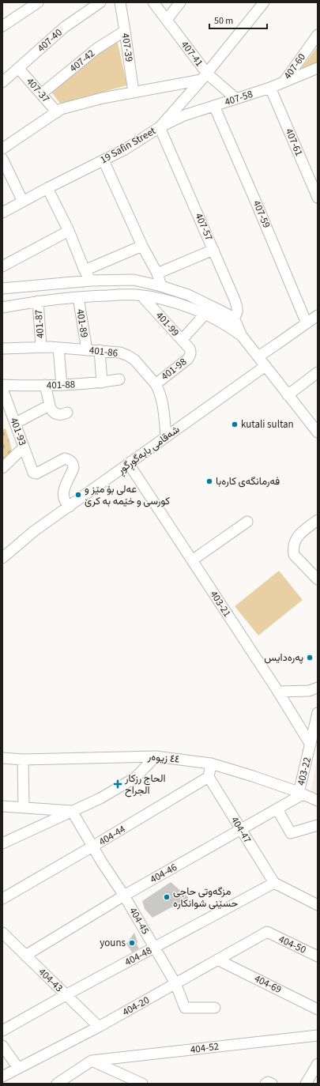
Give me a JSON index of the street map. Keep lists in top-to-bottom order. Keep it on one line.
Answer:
{"streets":{"street":["407-40","407-39","407-41","407-42","407-60","407-37","407-58","407-61","19 Safin Street","407-59","407-57","401-89","401-87","401-99","401-86","401-98","401-88","401-93","شەقامی بابەگوڕگوڕ","403-21","٤٤ زیوەر","403-22","404-47","404-44","404-46","404-45","404-50","404-48","404-43","404-69","404-20","404-52"]},"crossings":[["407-40","407-37"],["407-39","407-42"],["407-41","407-58"],["407-41","19 Safin Street"],["407-42","407-37"],["407-60","407-58"],["407-58","407-61"],["407-58","19 Safin Street"],["407-58","407-59"],["407-58","407-57"],["19 Safin Street","407-57"],["401-89","401-86"],["401-87","401-86"],["401-99","401-98"],["401-86","401-98"],["401-86","شەقامی بابەگوڕگوڕ"],["401-93","شەقامی بابەگوڕگوڕ"],["شەقامی بابەگوڕگوڕ","403-21"],["403-21","403-22"],["٤٤ زیوەر","403-22"],["٤٤ زیوەر","404-46"],["403-22","404-46"],["404-47","404-44"],["404-47","404-46"],["404-47","404-48"],["404-44","404-45"],["404-46","404-45"],["404-46","404-43"],["404-45","404-48"],["404-45","404-20"],["404-50","404-20"],["404-48","404-43"],["404-43","404-20"],["404-69","404-20"]],"places":{"other":["kutali sultan","فەرمانگەی کارەبا","عەلی بۆ مێز و کورسی و خێمە بە کرێ","پەرەدایس","مزگەوتی حاجی حسێنی شوانکارە","youns"],"health":["الحاج رزكار الجراح"]},"scale_bar":"50 m"}
